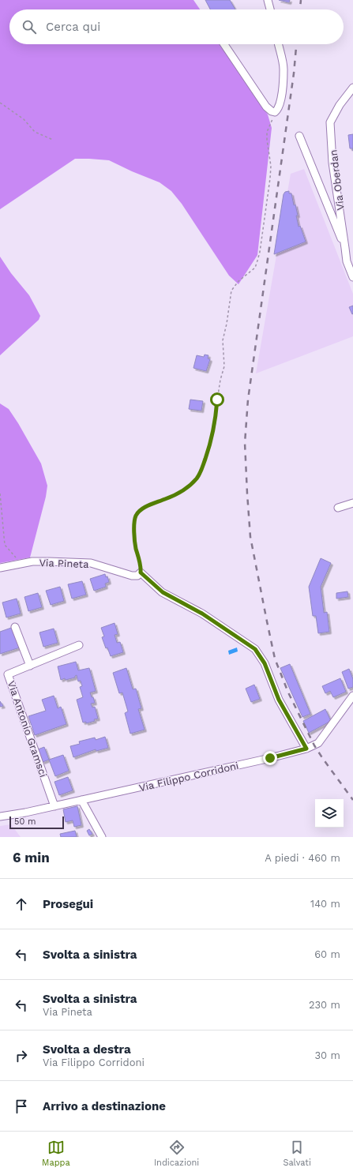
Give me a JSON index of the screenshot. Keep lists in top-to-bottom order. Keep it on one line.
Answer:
{"streets":{"street":["Via Oberdan","Via Pineta","Via Antonio Gramsci","Via Filippo Corridoni"]},"crossings":[["Via Antonio Gramsci","Via Filippo Corridoni"]],"scale_bar":"50 m","page":{"search":"Cerca qui","scale":"50 m","heading":["6 min","A piedi · 460 m"],"list":[["Prosegui","140 m"],["Svolta a sinistra","60 m"],["Svolta a sinistra","Via Pineta","230 m"],["Svolta a destra","Via Filippo Corridoni","30 m"],"Arrivo a destinazione"],"nav":["Mappa","Indicazioni","Salvati"]}}
